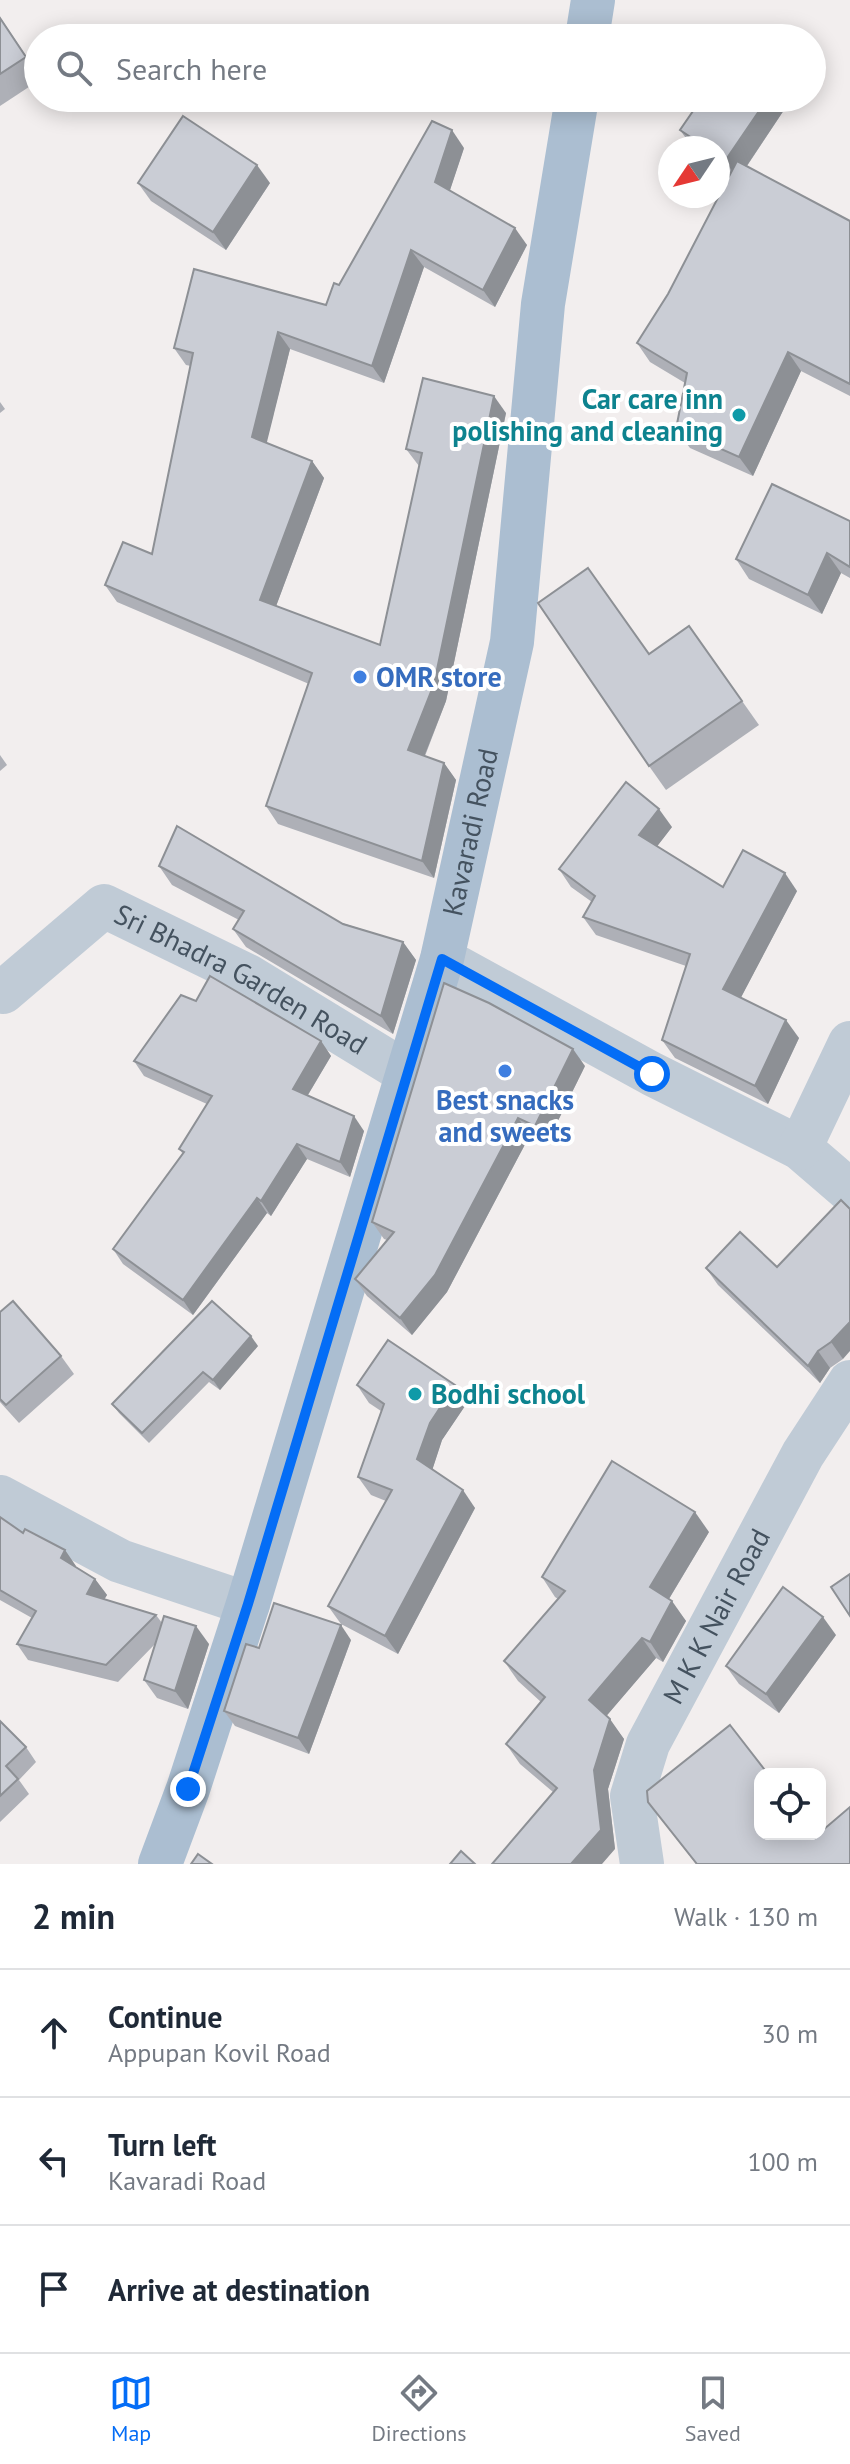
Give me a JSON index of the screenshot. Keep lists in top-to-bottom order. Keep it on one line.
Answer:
{"streets":{"main road":["Kavaradi Road"],"street":["Sri Bhadra Garden Road","M K K Nair Road"]},"crossings":[["Kavaradi Road","Sri Bhadra Garden Road"]],"places":["Car care inn polishing and cleaning","OMR store","Best snacks and sweets","Bodhi school"],"north":"bottom left","page":{"search":"Search here","heading":["2 min","Walk · 130 m"],"list":[["Continue","Appupan Kovil Road","30 m"],["Turn left","Kavaradi Road","100 m"],"Arrive at destination"],"nav":["Map","Directions","Saved"]}}
